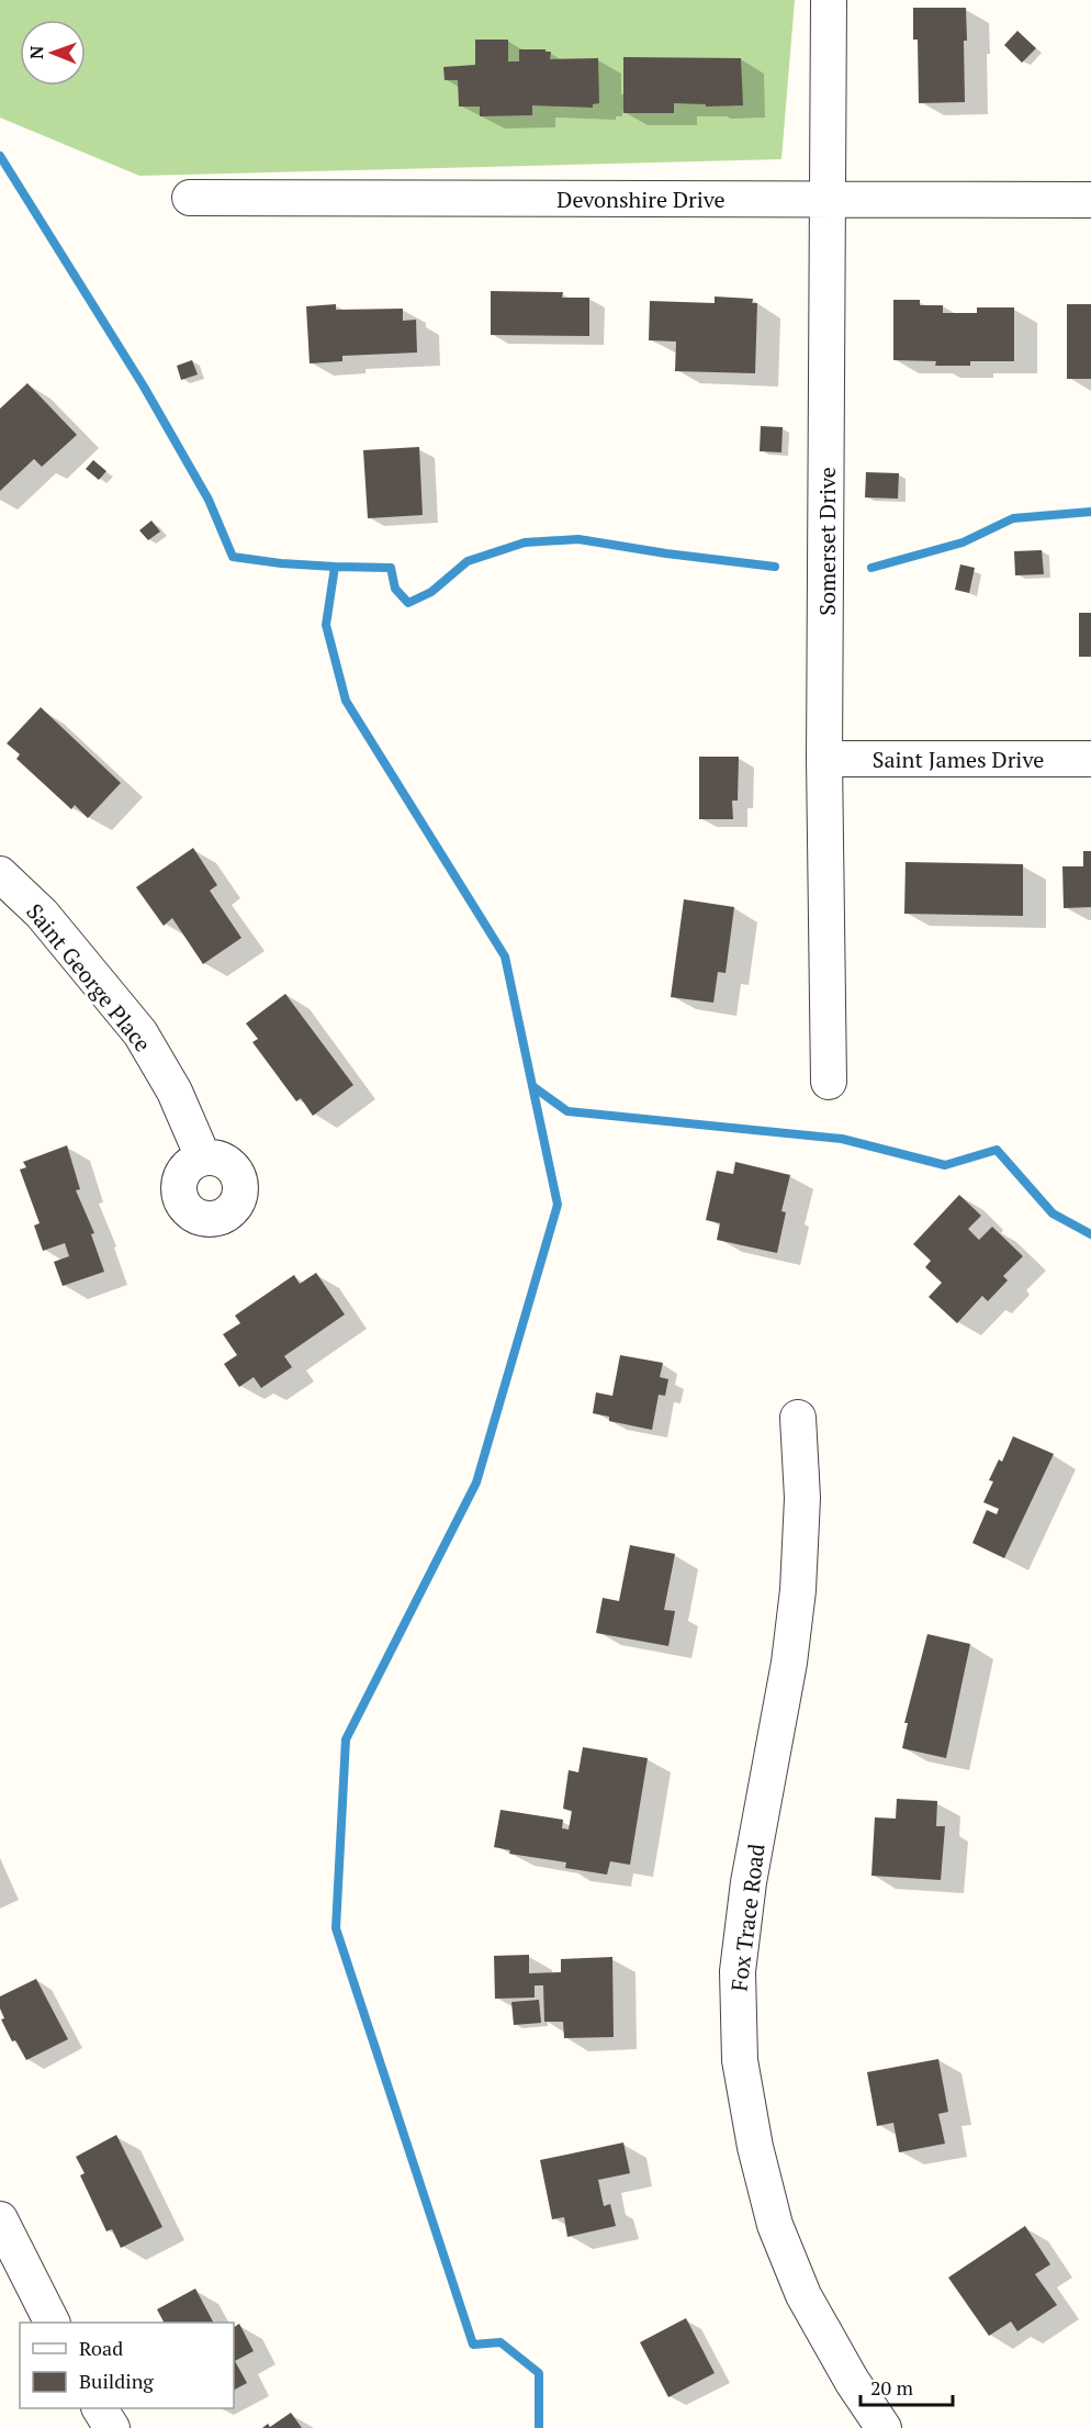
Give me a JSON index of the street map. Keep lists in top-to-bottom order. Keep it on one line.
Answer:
{"streets":{"street":["Devonshire Drive","Somerset Drive","Saint James Drive","Saint George Place","Fox Trace Road"]},"crossings":[["Devonshire Drive","Somerset Drive"],["Somerset Drive","Saint James Drive"]],"legend":["Road","Building"],"scale_bar":"20 m","north":"left"}
